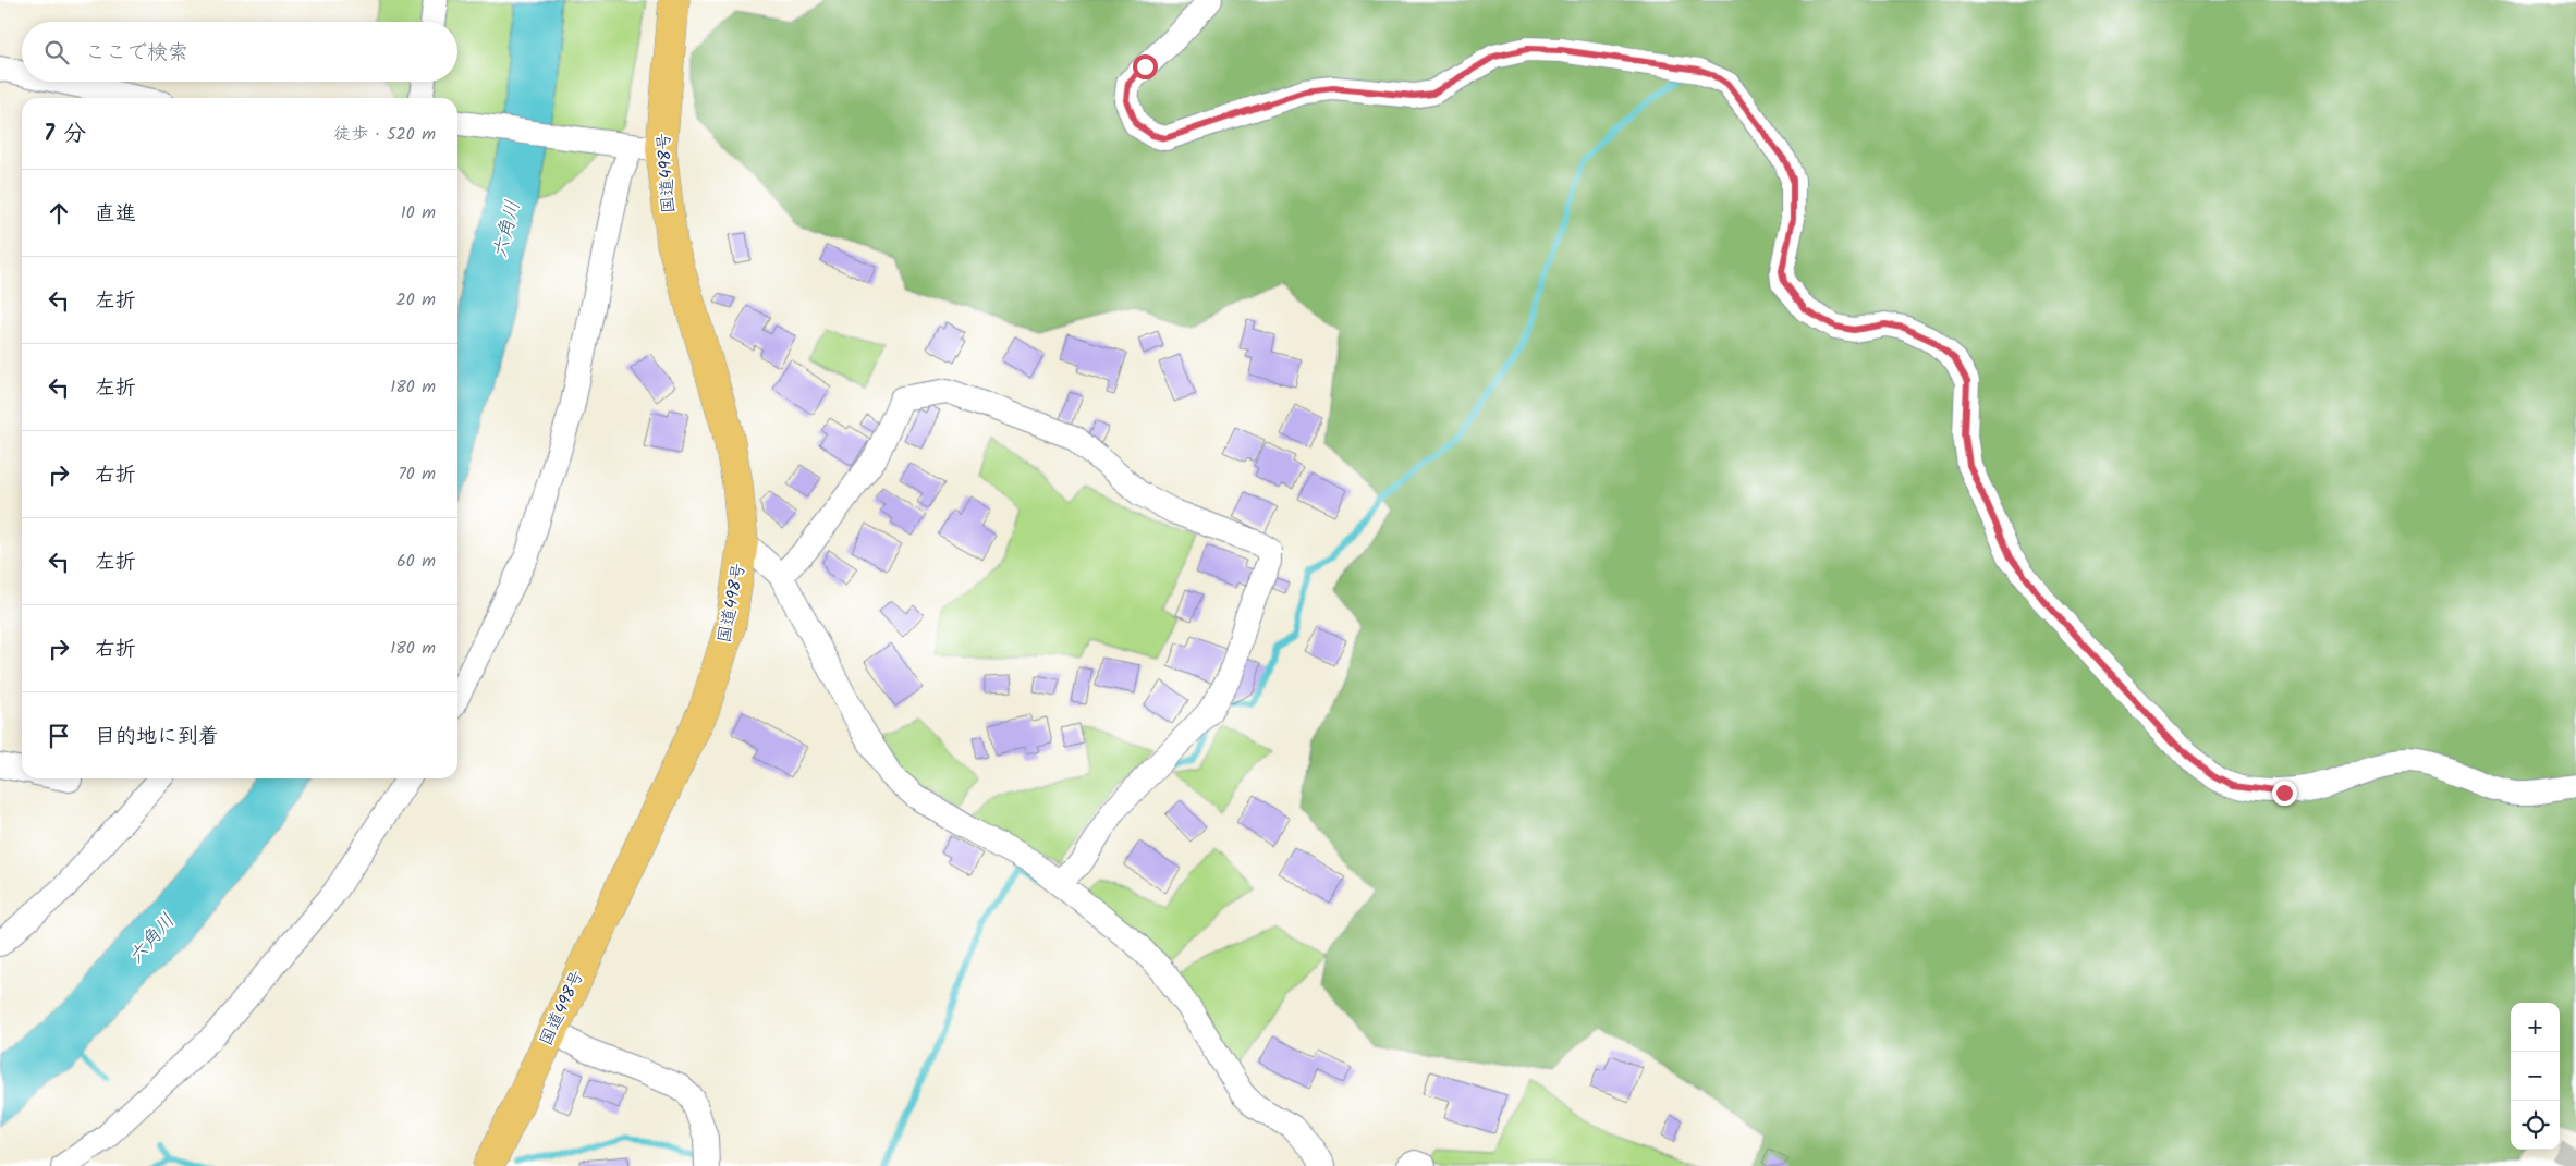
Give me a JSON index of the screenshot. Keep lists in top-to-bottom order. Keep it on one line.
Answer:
{"streets":{"highway":["国道498号"]},"water":["六角川"],"page":{"search":"ここで検索","heading":["7 分","徒歩 · 520 m"],"list":[["直進","10 m"],["左折","20 m"],["左折","180 m"],["右折","70 m"],["左折","60 m"],["右折","180 m"],"目的地に到着"],"map_buttons":["+","−"]}}
